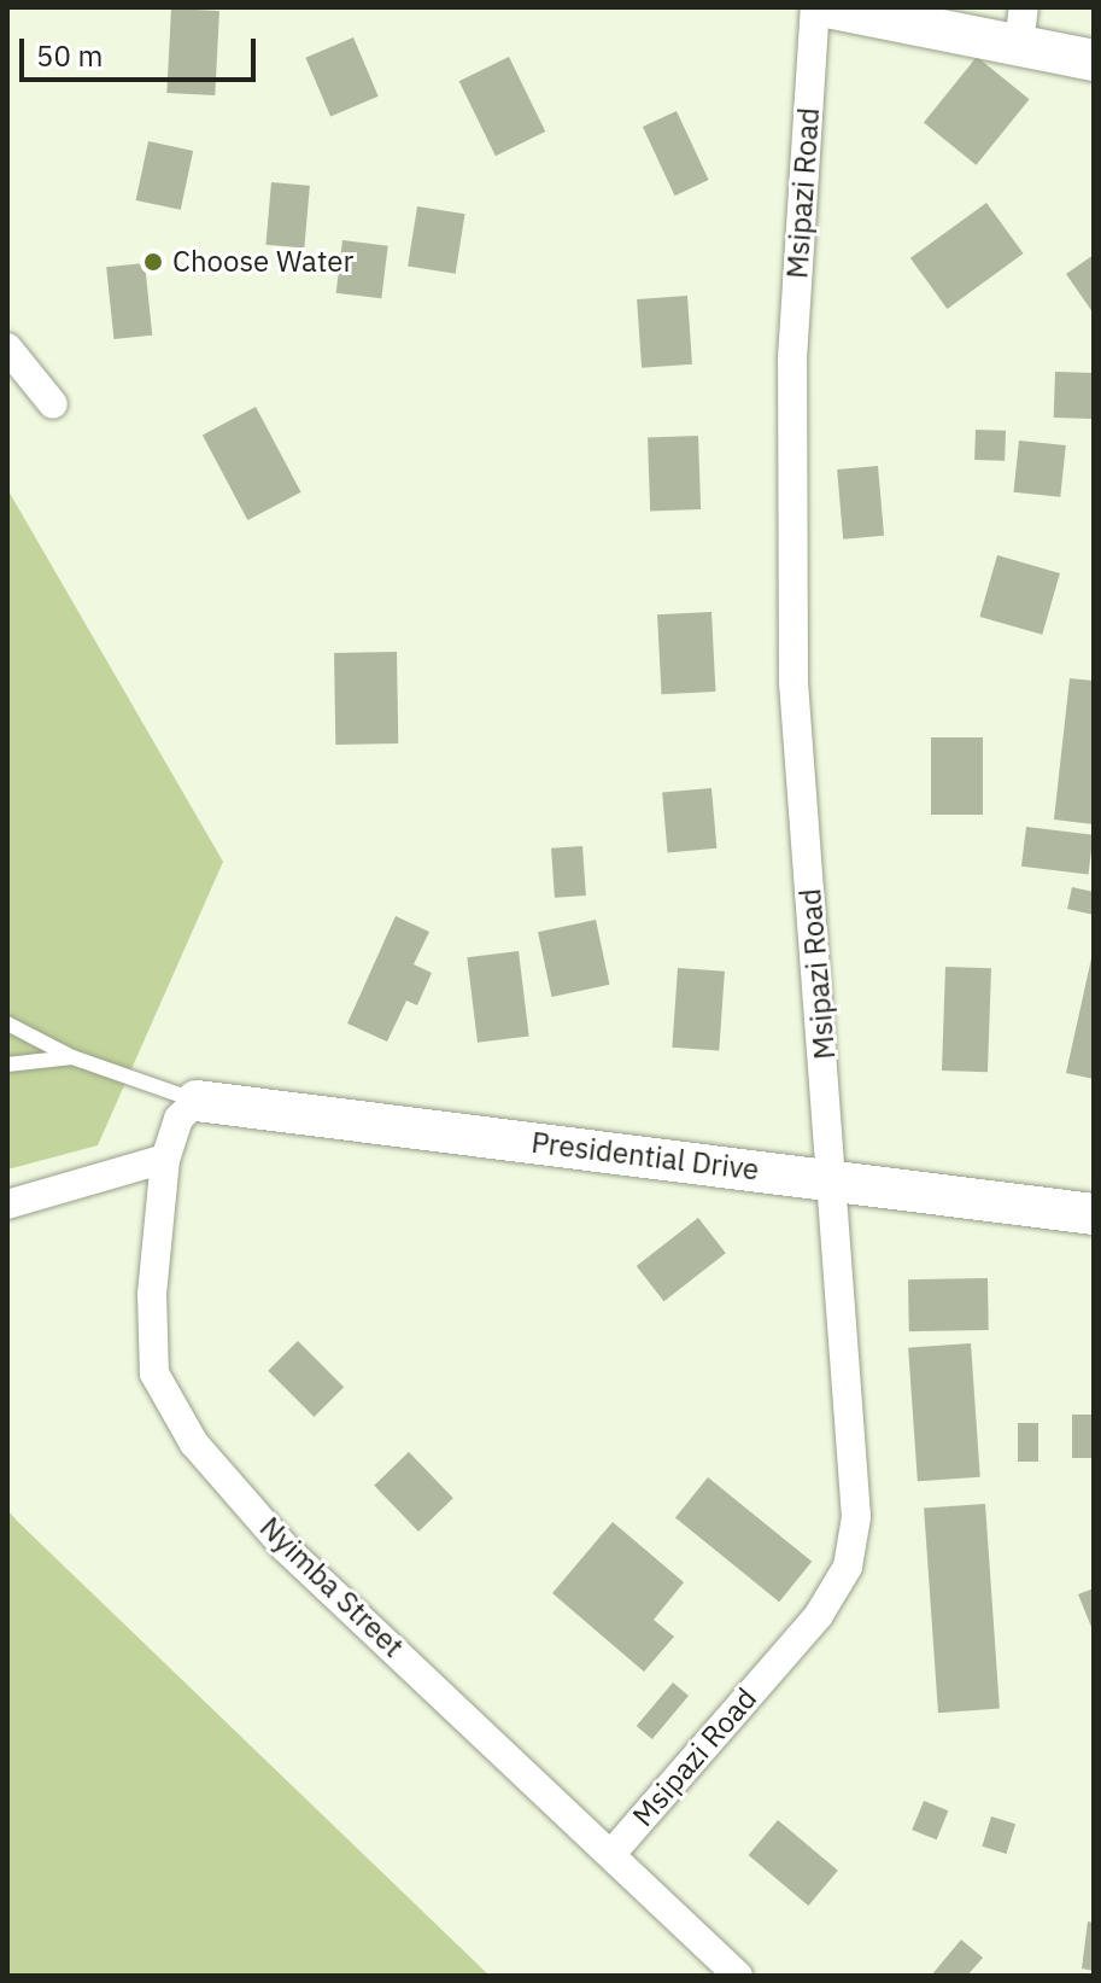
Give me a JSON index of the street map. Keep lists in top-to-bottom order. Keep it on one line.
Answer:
{"streets":{"street":["Msipazi Road","Presidential Drive","Nyimba Street"]},"crossings":[["Msipazi Road","Presidential Drive"],["Msipazi Road","Nyimba Street"],["Presidential Drive","Nyimba Street"]],"places":["Choose Water"],"scale_bar":"50 m"}
